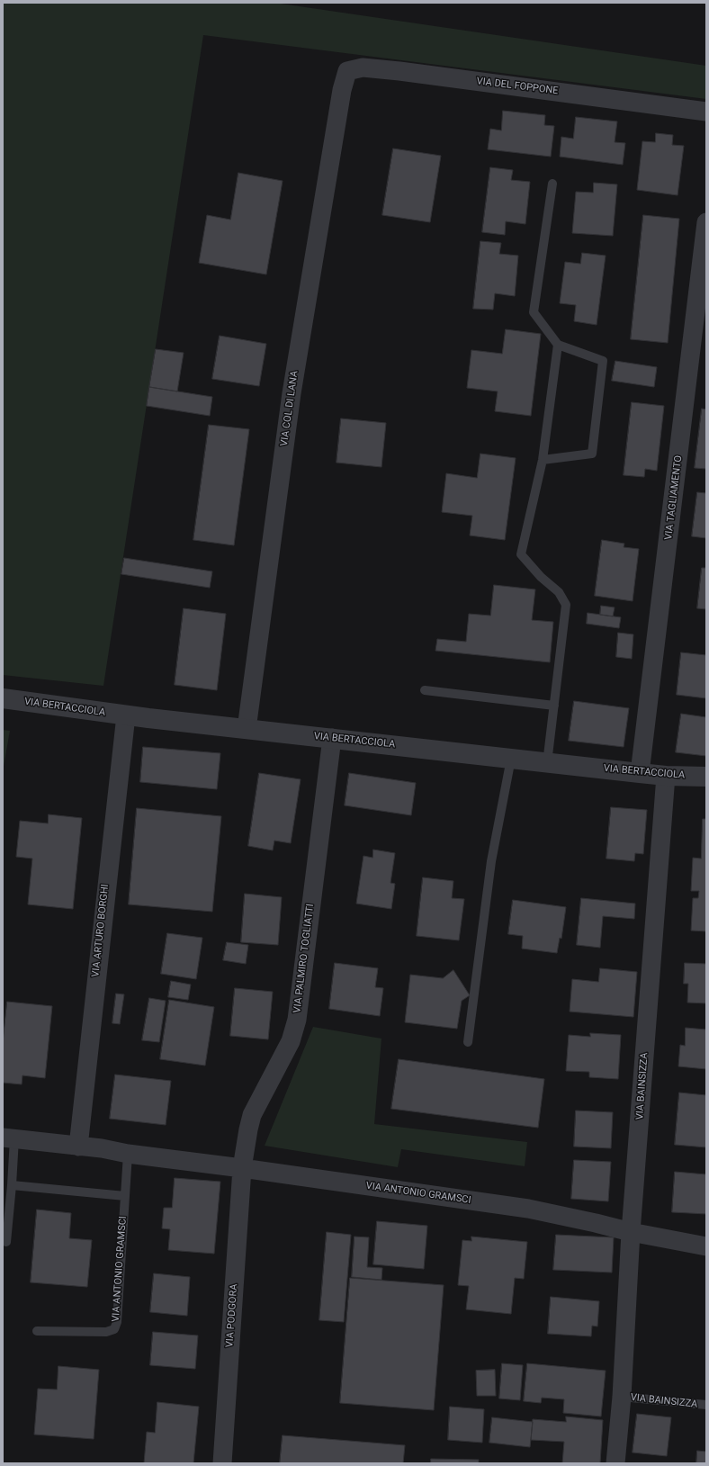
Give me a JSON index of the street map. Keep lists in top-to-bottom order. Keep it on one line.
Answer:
{"streets":{"street":["VIA DEL FOPPONE","VIA COL DI LANA","VIA TAGLIAMENTO","VIA BERTACCIOLA","VIA ARTURO BORGHI","VIA PALMIRO TOGLIATTI","VIA BAINSIZZA","VIA ANTONIO GRAMSCI","VIA PODGORA"]},"crossings":[["VIA DEL FOPPONE","VIA COL DI LANA"],["VIA COL DI LANA","VIA BERTACCIOLA"],["VIA TAGLIAMENTO","VIA BERTACCIOLA"],["VIA BERTACCIOLA","VIA ARTURO BORGHI"],["VIA BERTACCIOLA","VIA PALMIRO TOGLIATTI"],["VIA BERTACCIOLA","VIA BAINSIZZA"],["VIA ARTURO BORGHI","VIA ANTONIO GRAMSCI"],["VIA PALMIRO TOGLIATTI","VIA ANTONIO GRAMSCI"],["VIA PALMIRO TOGLIATTI","VIA PODGORA"],["VIA BAINSIZZA","VIA ANTONIO GRAMSCI"],["VIA ANTONIO GRAMSCI","VIA PODGORA"]]}
